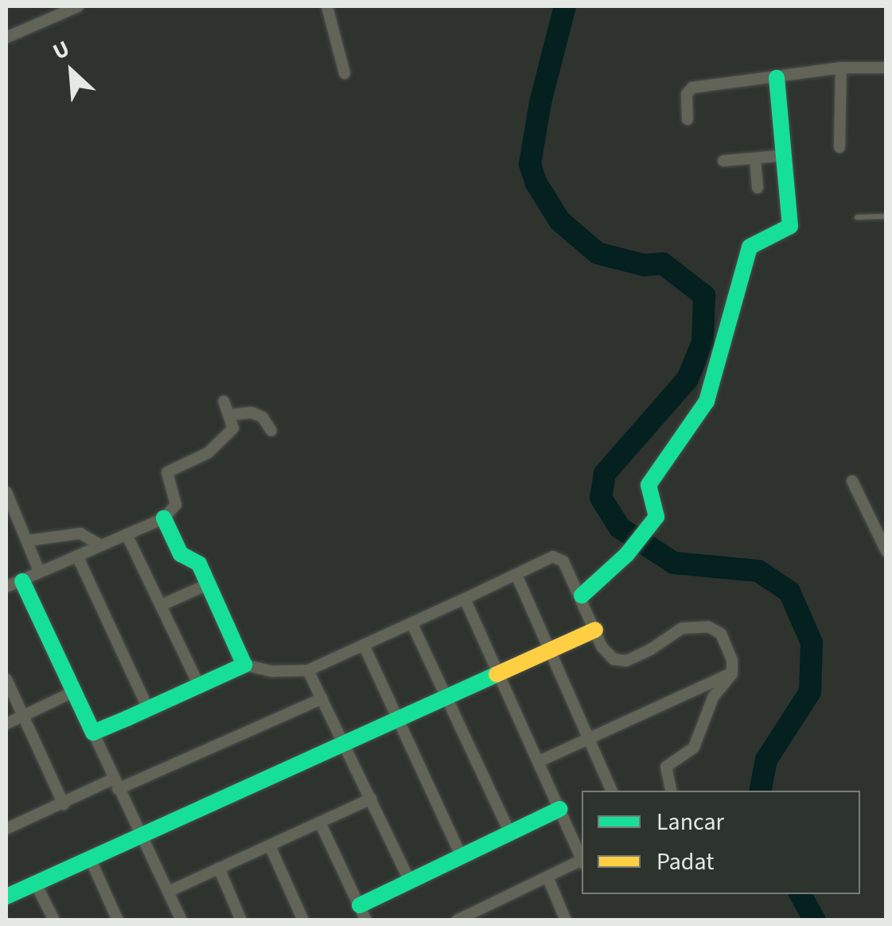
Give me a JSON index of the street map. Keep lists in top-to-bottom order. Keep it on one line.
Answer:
{"legend":["Lancar","Padat"],"north":"top left"}
